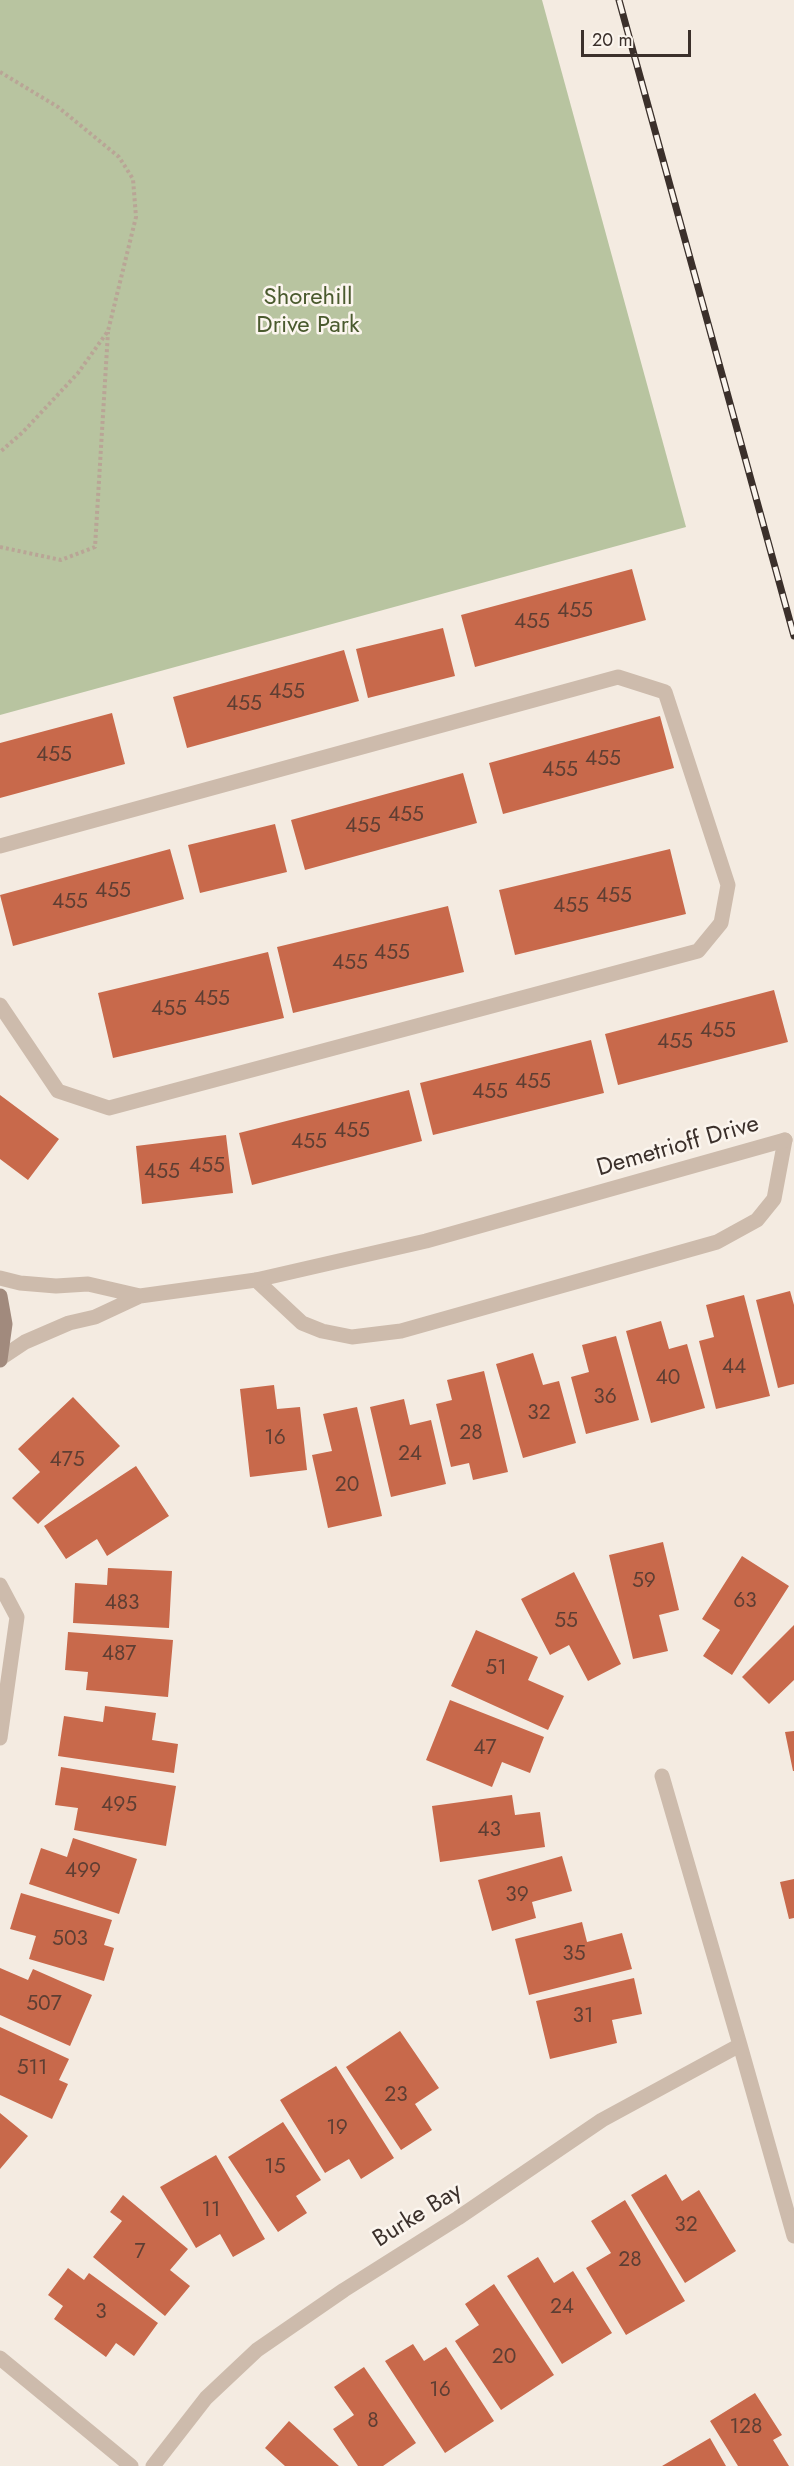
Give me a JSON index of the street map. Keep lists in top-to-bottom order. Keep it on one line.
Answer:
{"streets":{"street":["Demetrioff Drive","Burke Bay"]},"parks":["Shorehill Drive Park"],"house_numbers":["455","455","455","455","455","455","455","455","455","455","455","455","455","455","455","455","455","455","455","455","455","455","455","455","455","44","40","36","32","28","16","24","475","20","59","63","483","55","487","51","47","495","43","499","39","503","35","507","31","511","23","19","15","11","32","7","28","24","3","20","16","8","128"],"scale_bar":"20 m"}
